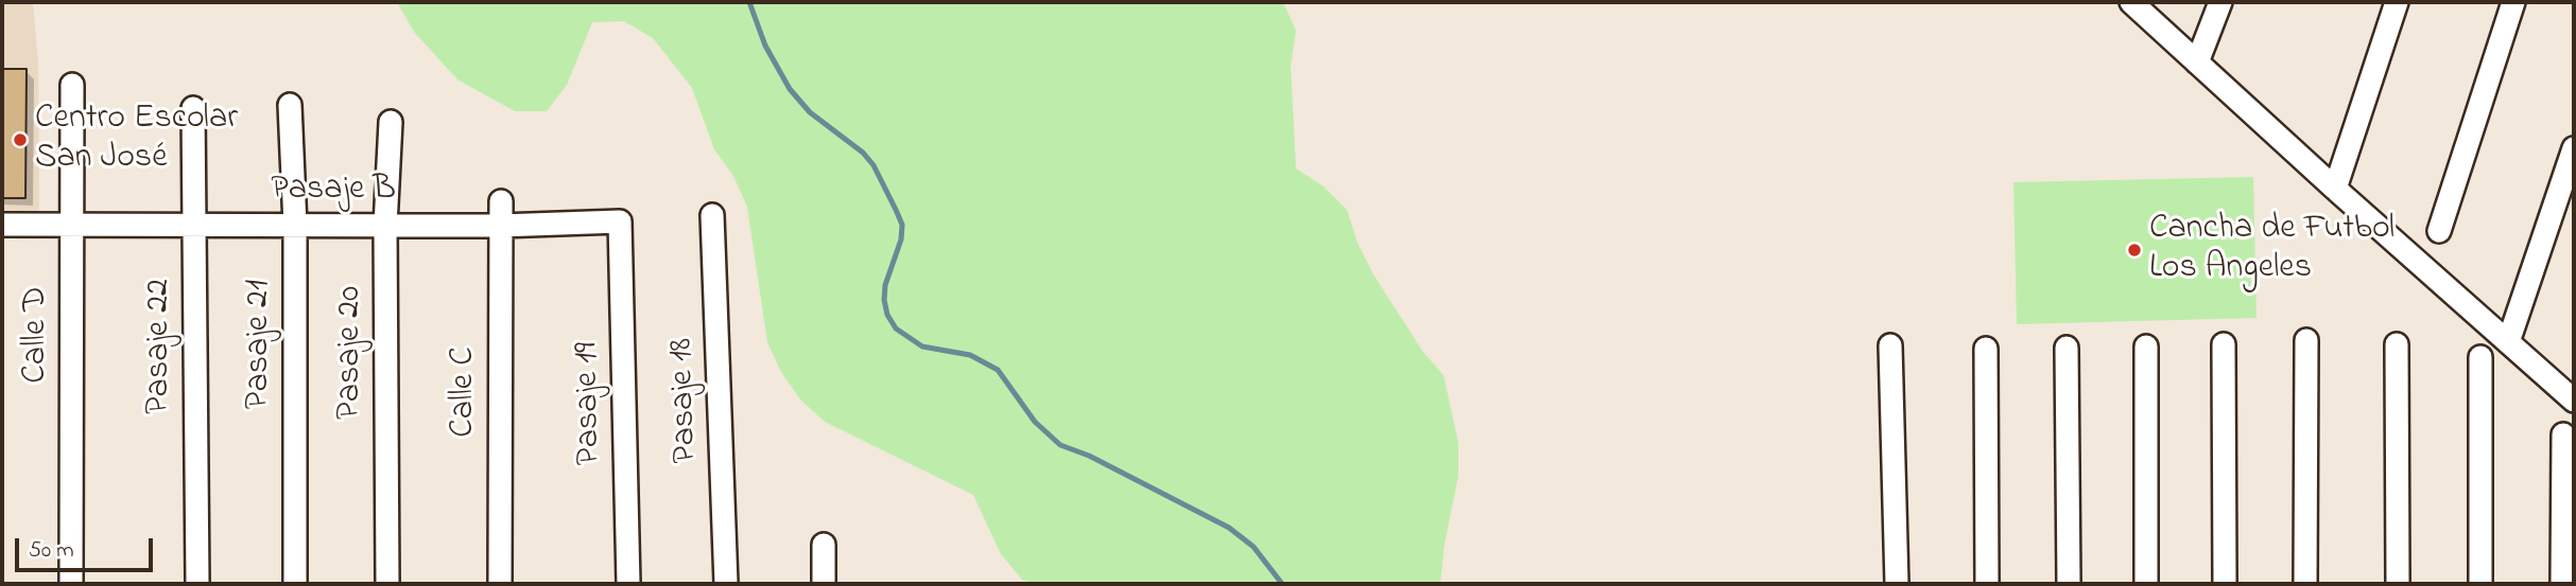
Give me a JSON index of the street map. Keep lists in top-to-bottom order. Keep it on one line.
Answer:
{"streets":{"street":["Pasaje B","Calle D","Pasaje 21","Pasaje 22","Pasaje 20","Calle C","Pasaje 18","Pasaje 19"]},"crossings":[["Pasaje B","Calle D"],["Pasaje B","Pasaje 21"],["Pasaje B","Pasaje 22"],["Pasaje B","Pasaje 20"],["Pasaje B","Calle C"],["Pasaje B","Pasaje 19"]],"places":["Centro Escolar San José","Cancha de Futbol Los Angeles"],"scale_bar":"50 m"}
